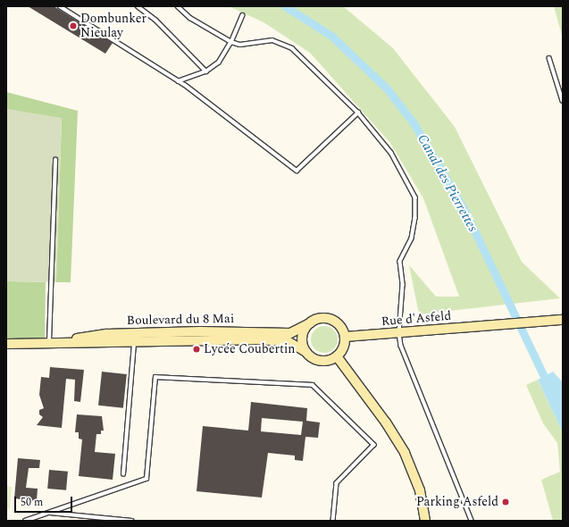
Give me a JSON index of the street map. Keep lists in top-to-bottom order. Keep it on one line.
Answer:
{"streets":{"street":["Rue d'Asfeld","Boulevard du 8 Mai"]},"crossings":[["Rue d'Asfeld","Boulevard du 8 Mai"]],"water":["Canal des Pierrettes"],"places":["Dombunker Nieulay","Lycée Coubertin","Parking Asfeld"],"scale_bar":"50 m"}
